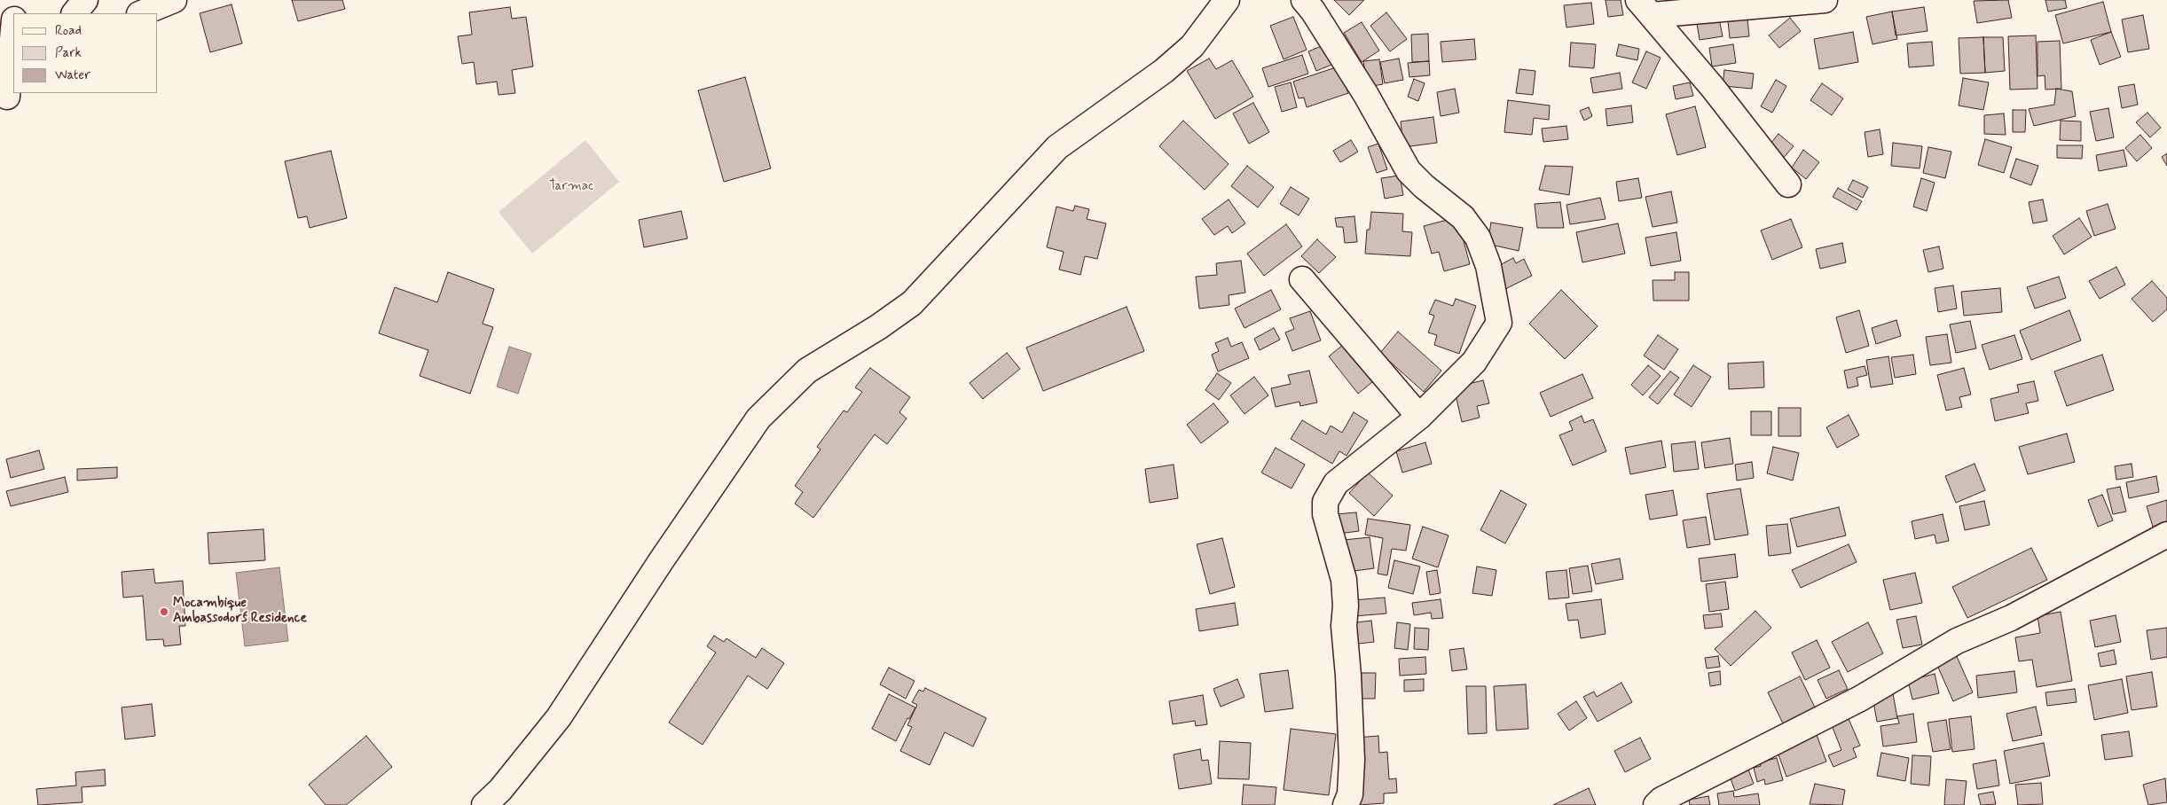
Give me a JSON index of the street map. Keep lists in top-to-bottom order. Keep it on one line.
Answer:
{"parks":["Tarmac"],"places":["Mocambique Ambassodorś Residence"],"legend":["Road","Park","Water"]}
